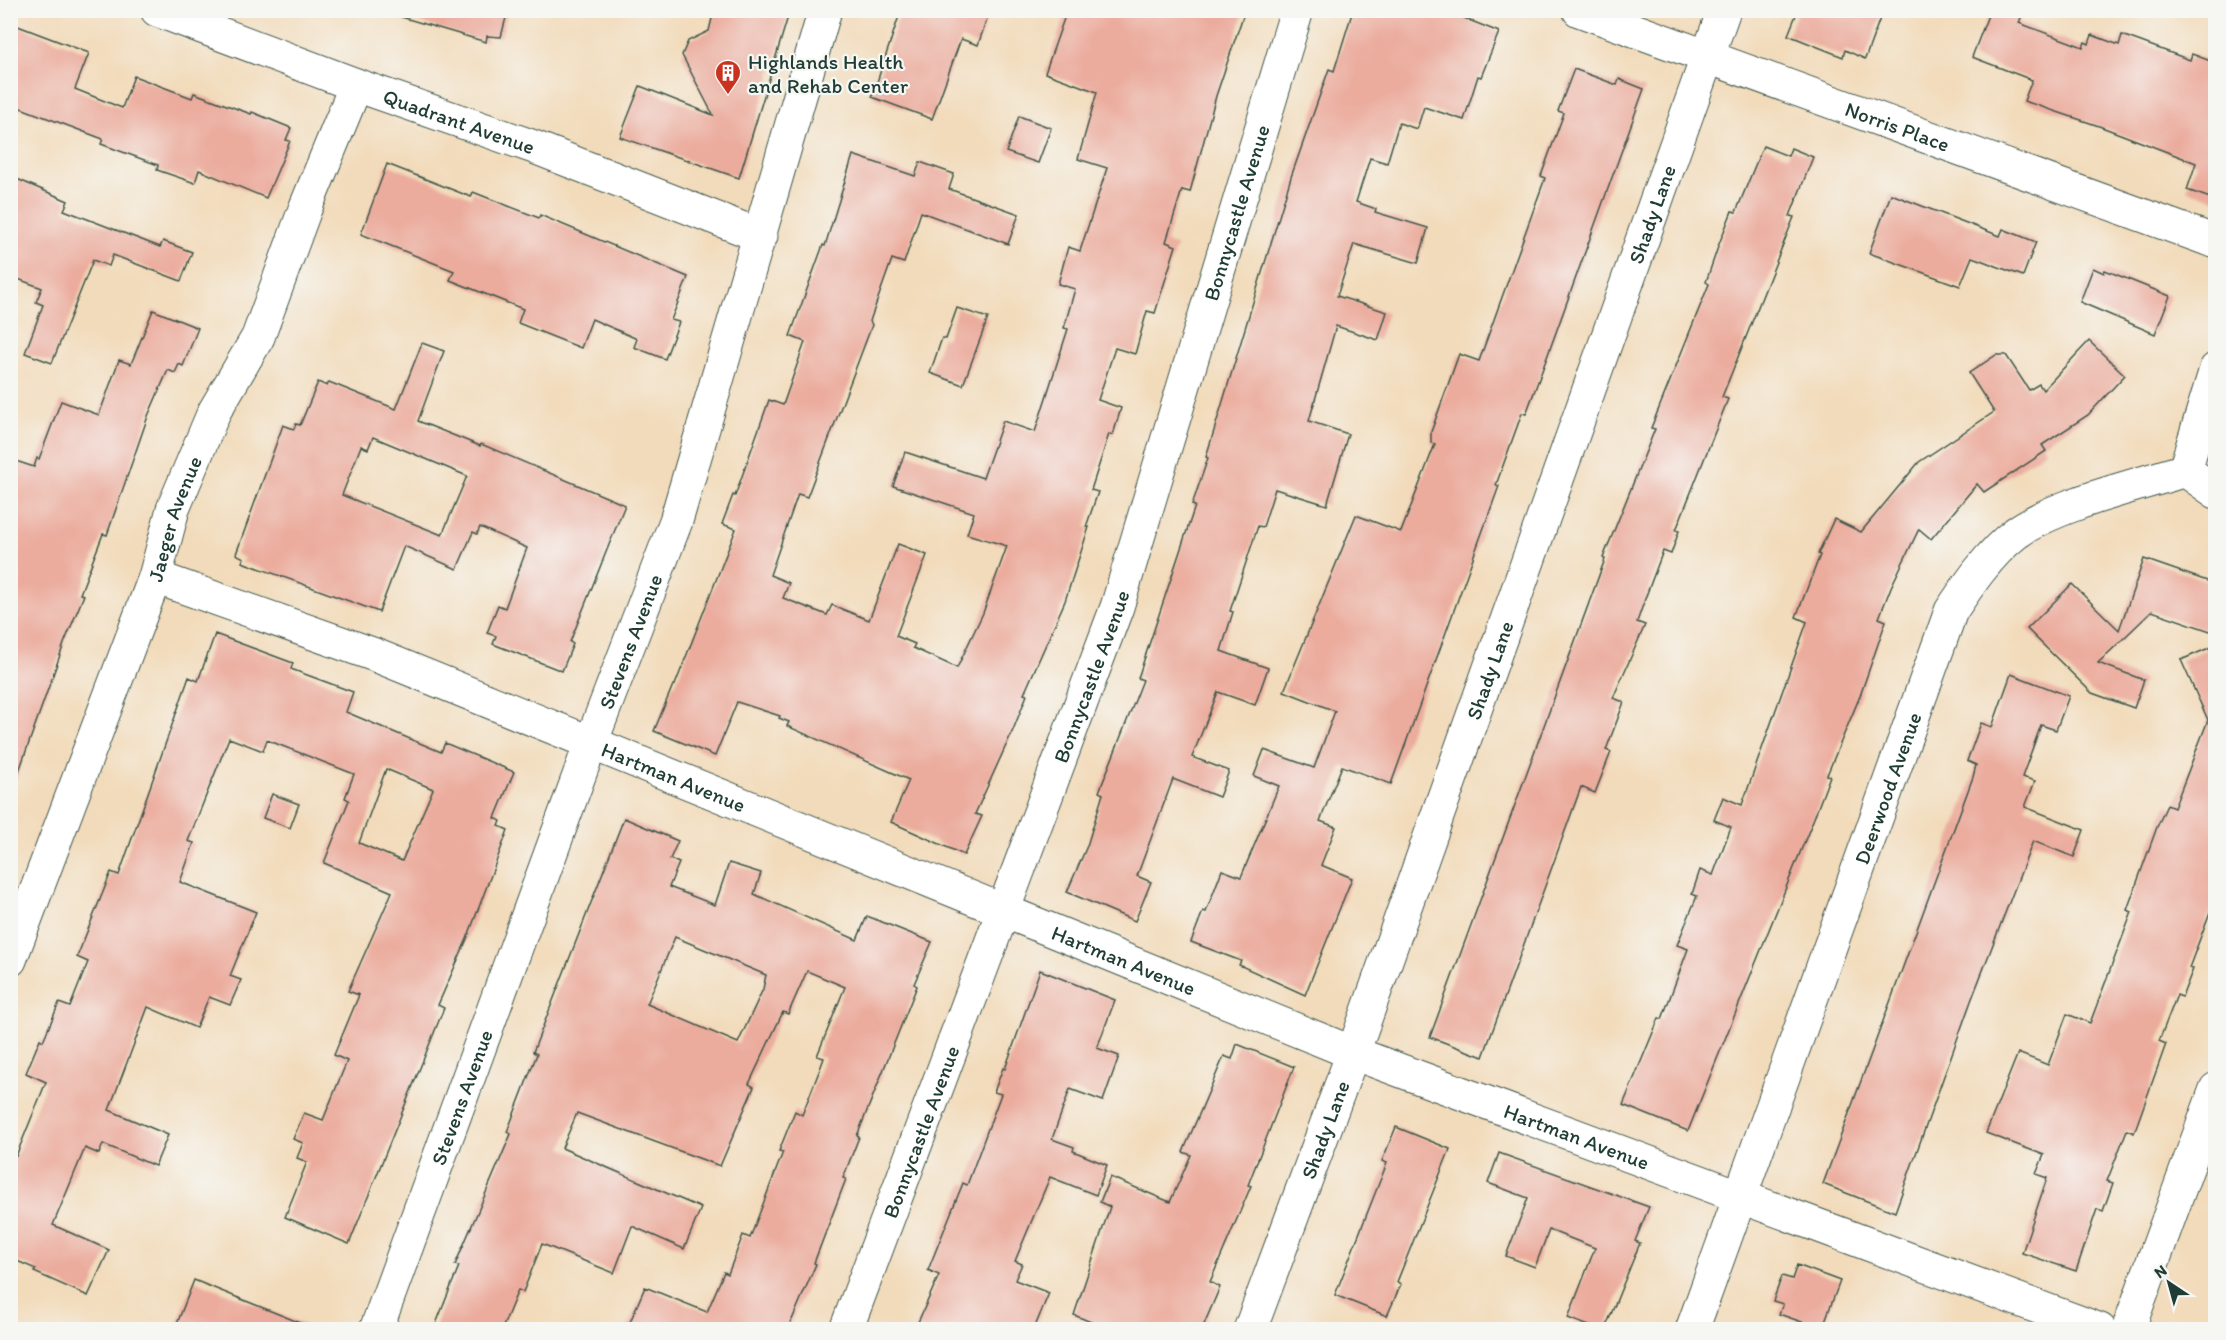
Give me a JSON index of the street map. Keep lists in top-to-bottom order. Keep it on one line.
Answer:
{"streets":{"street":["Quadrant Avenue","Norris Place","Bonnycastle Avenue","Shady Lane","Jaeger Avenue","Stevens Avenue","Hartman Avenue","Deerwood Avenue"]},"crossings":[["Quadrant Avenue","Jaeger Avenue"],["Quadrant Avenue","Stevens Avenue"],["Norris Place","Shady Lane"],["Bonnycastle Avenue","Hartman Avenue"],["Shady Lane","Hartman Avenue"],["Jaeger Avenue","Hartman Avenue"],["Stevens Avenue","Hartman Avenue"],["Hartman Avenue","Deerwood Avenue"]],"places":{"building":["Highlands Health and Rehab Center"]},"north":"top left"}
